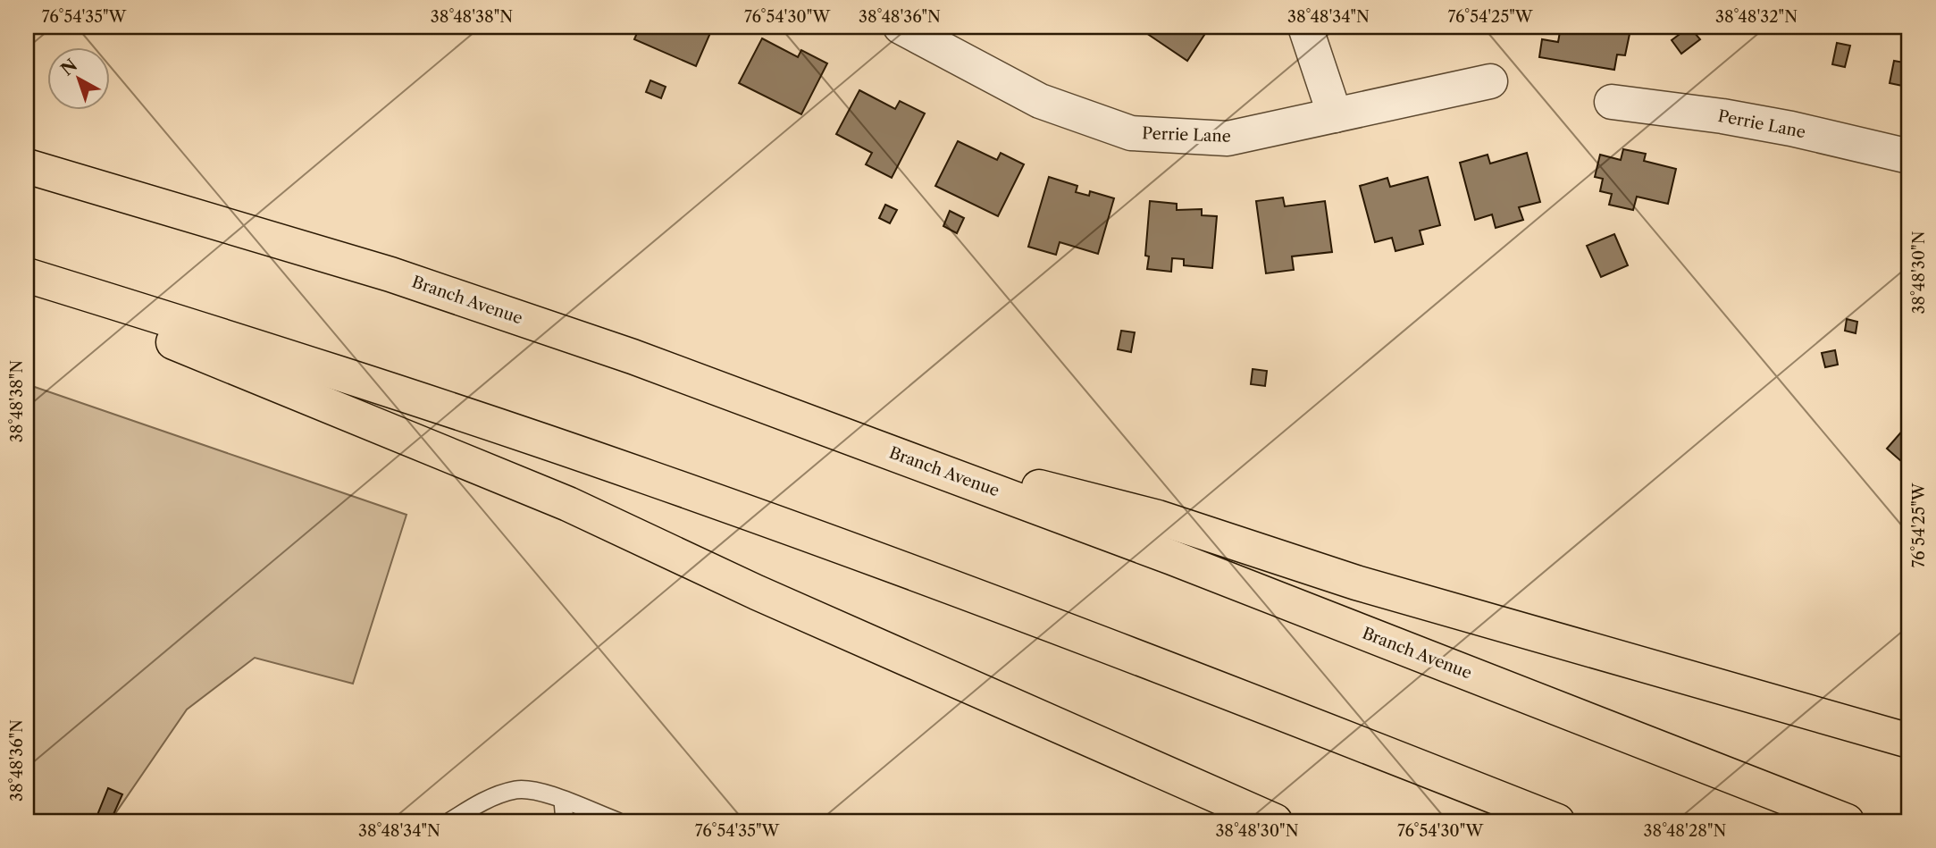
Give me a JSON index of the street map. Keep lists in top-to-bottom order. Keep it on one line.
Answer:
{"streets":{"highway":["Branch Avenue"],"street":["Perrie Lane"]},"north":"top left","coordinates":["76°54'35\"W","38°48'38\"N","76°54'30\"W","38°48'36\"N","38°48'34\"N","76°54'25\"W","38°48'32\"N","38°48'30\"N","38°48'28\"N"]}
